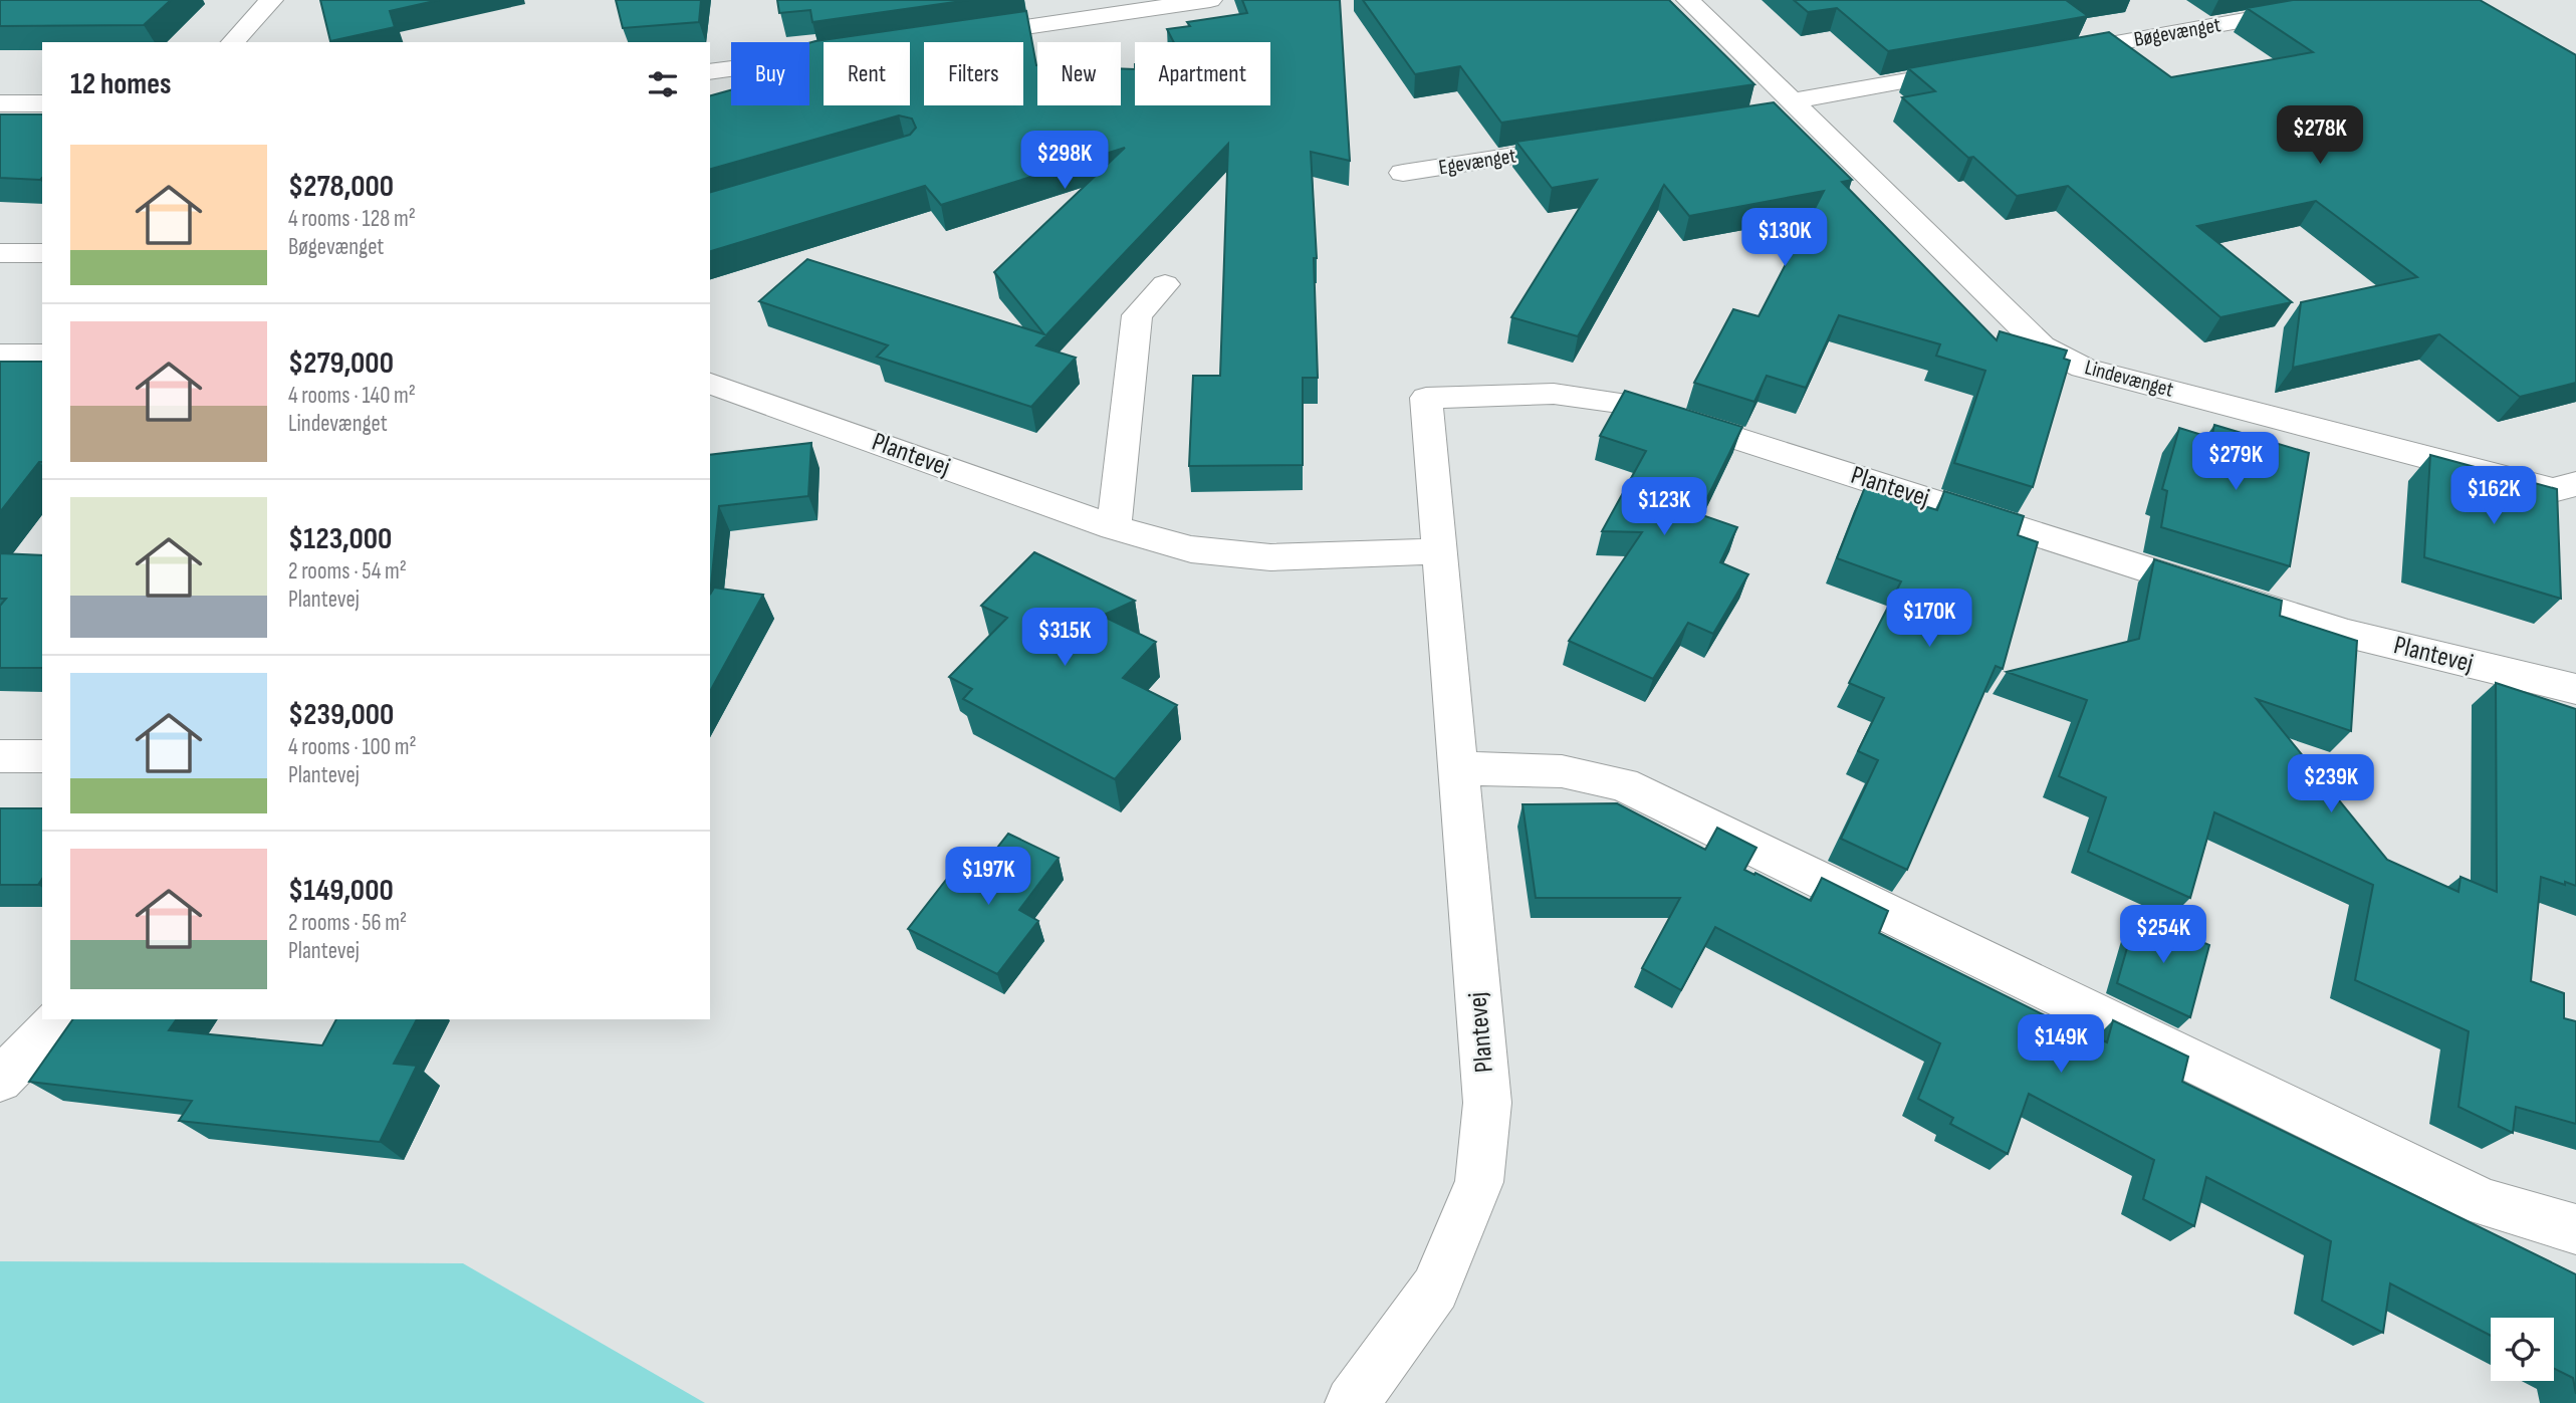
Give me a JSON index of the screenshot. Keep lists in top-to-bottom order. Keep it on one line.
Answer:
{"streets":{"street":["Bøgevænget","Egevænget","Lindevænget","Plantevej"]},"page":{"chip":["Buy","Rent","Filters","New","Apartment"],"heading":"12 homes","price":["$278K","$298K","$130K","$279K","$162K","$123K","$170K","$315K","$239K","$197K","$254K","$149K"],"list":[{"name":"$278,000","note":"4 rooms · 128 m² · Bøgevænget"},{"name":"$279,000","note":"4 rooms · 140 m² · Lindevænget"},{"name":"$123,000","note":"2 rooms · 54 m² · Plantevej"},{"name":"$239,000","note":"4 rooms · 100 m² · Plantevej"},{"name":"$149,000","note":"2 rooms · 56 m² · Plantevej"}]}}
